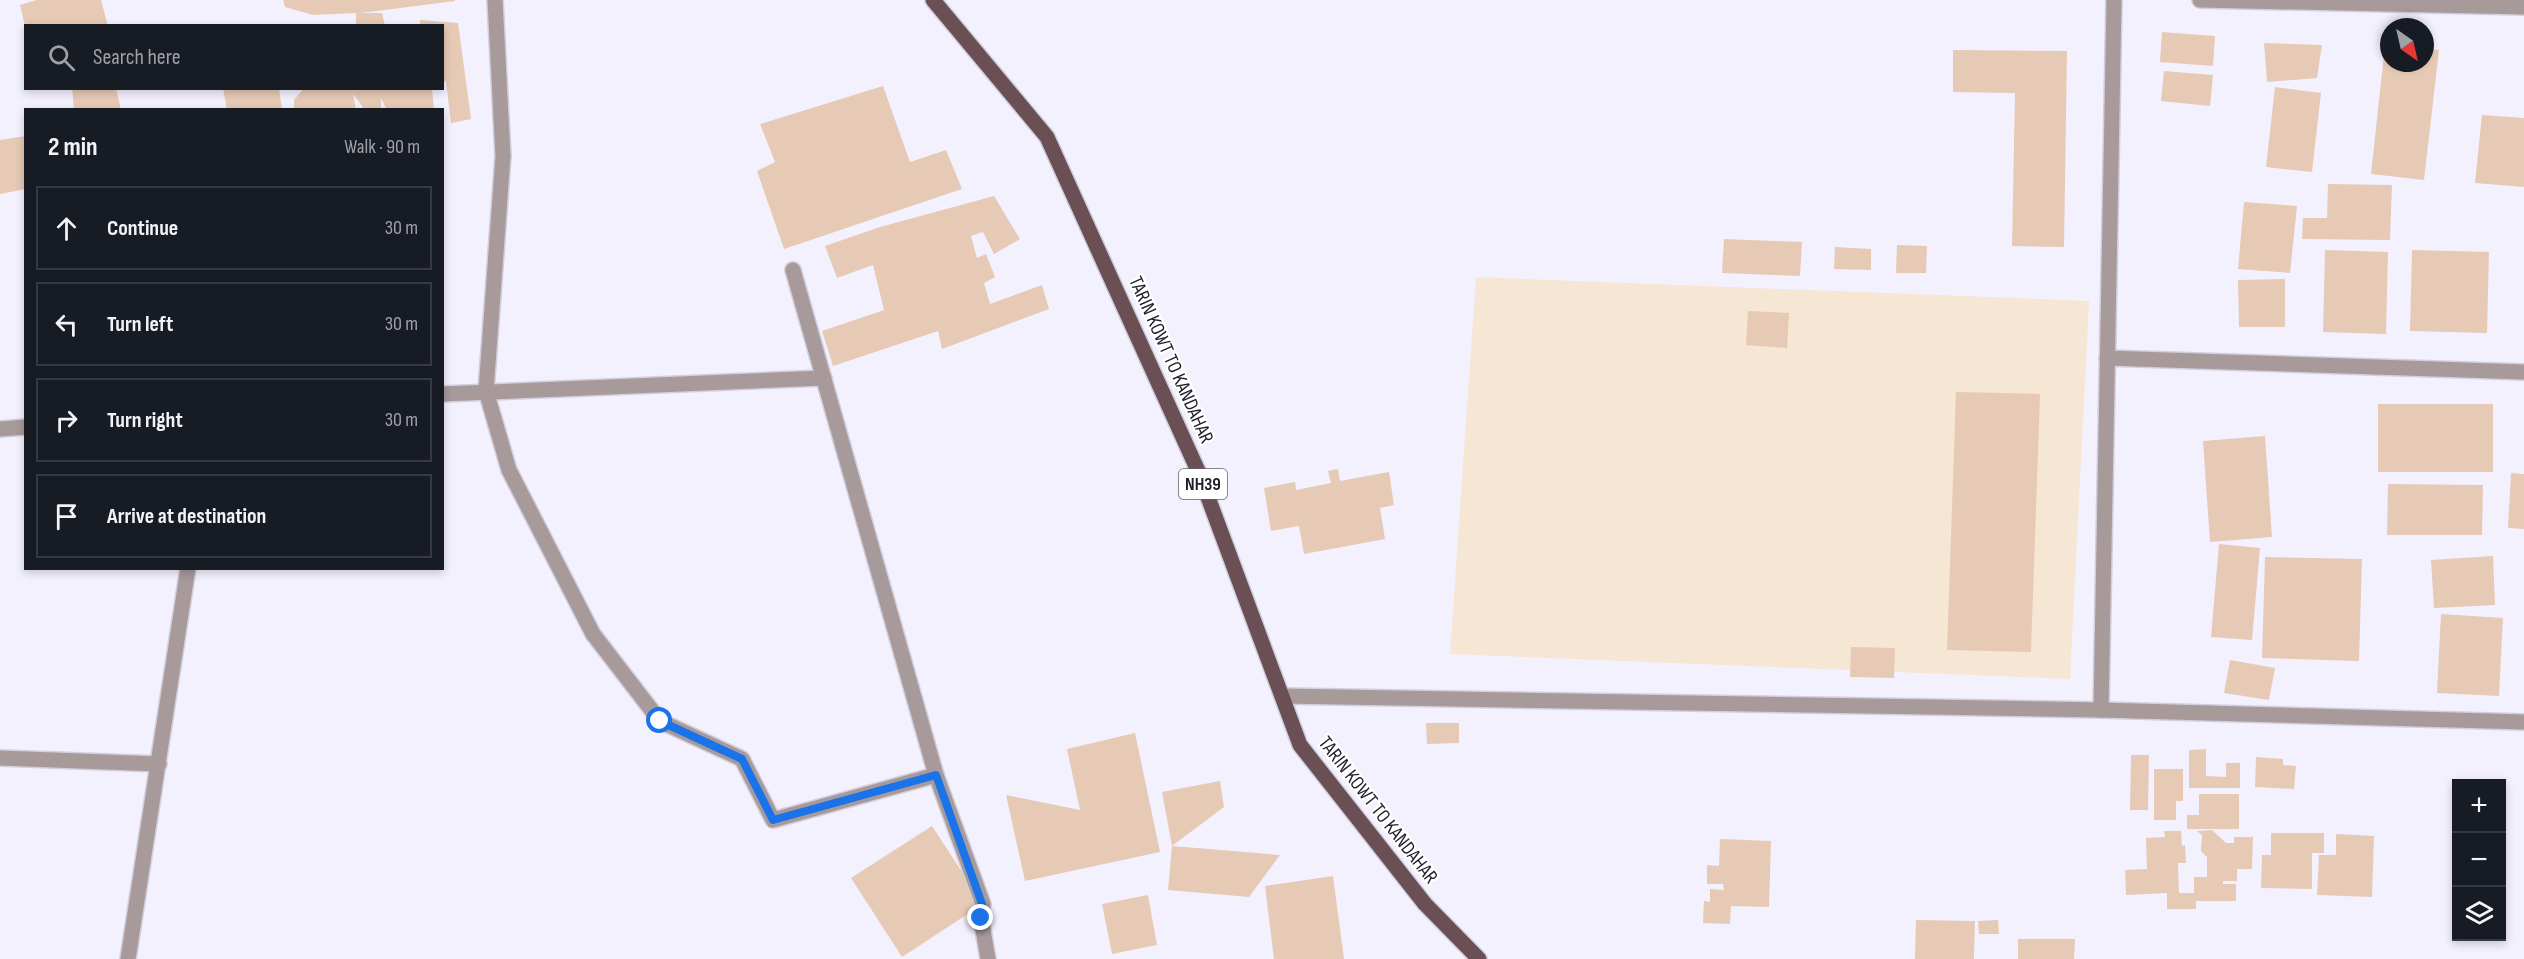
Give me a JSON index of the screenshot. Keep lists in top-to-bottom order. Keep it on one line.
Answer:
{"streets":{"main road":["TARIN KOWT TO KANDAHAR","NH39"]},"north":"bottom right","page":{"search":"Search here","heading":["2 min","Walk · 90 m"],"list":[["Continue","30 m"],["Turn left","30 m"],["Turn right","30 m"],"Arrive at destination"],"map_buttons":["+","−"]}}
